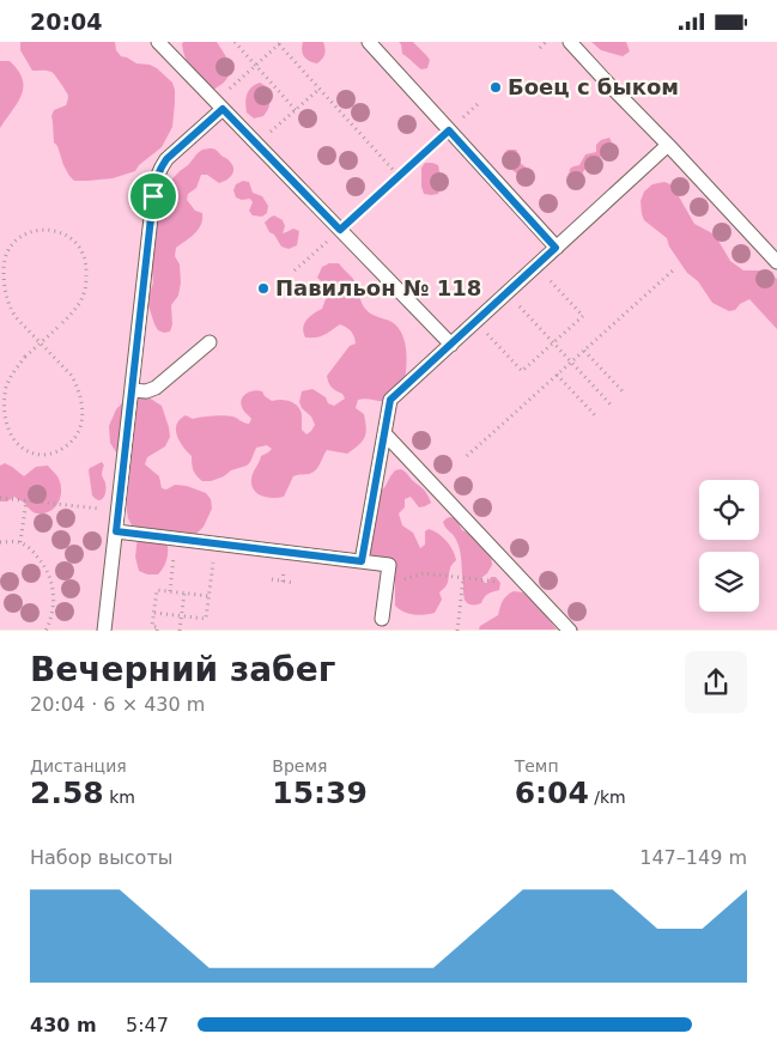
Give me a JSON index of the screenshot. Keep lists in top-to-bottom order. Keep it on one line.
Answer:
{"places":["Боец с быком","Павильон № 118"],"page":{"status":"20:04","heading":["Вечерний забег","20:04 · 6 × 430 m"],"stats":[["Дистанция","2.58 km"],["Время","15:39"],["Темп","6:04 /km"]],"chart":["Набор высоты","147–149 m"],"list":[{"name":"430 m","note":"5:47"}]}}
